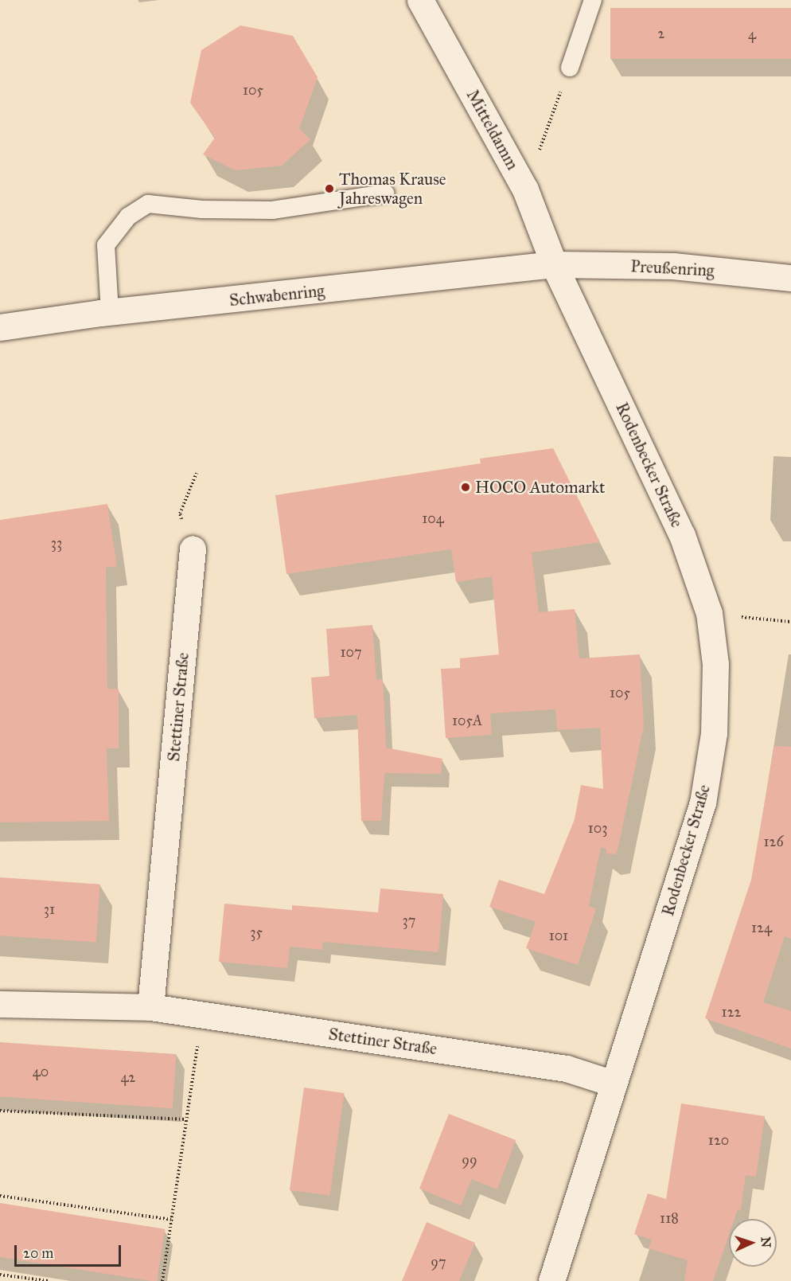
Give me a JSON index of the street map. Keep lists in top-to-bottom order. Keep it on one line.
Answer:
{"streets":{"street":["Mitteldamm","Preußenring","Schwabenring","Rodenbecker Straße","Stettiner Straße"]},"crossings":[["Mitteldamm","Preußenring"],["Mitteldamm","Schwabenring"],["Mitteldamm","Rodenbecker Straße"],["Preußenring","Schwabenring"],["Preußenring","Rodenbecker Straße"],["Schwabenring","Rodenbecker Straße"],["Rodenbecker Straße","Stettiner Straße"]],"places":["Thomas Krause Jahreswagen","HOCO Automarkt"],"house_numbers":["2","4","105","104","33","107","105","105A","103","126","31","37","124","35","101","122","40","42","120","99","118","97"],"scale_bar":"20 m","north":"right"}
